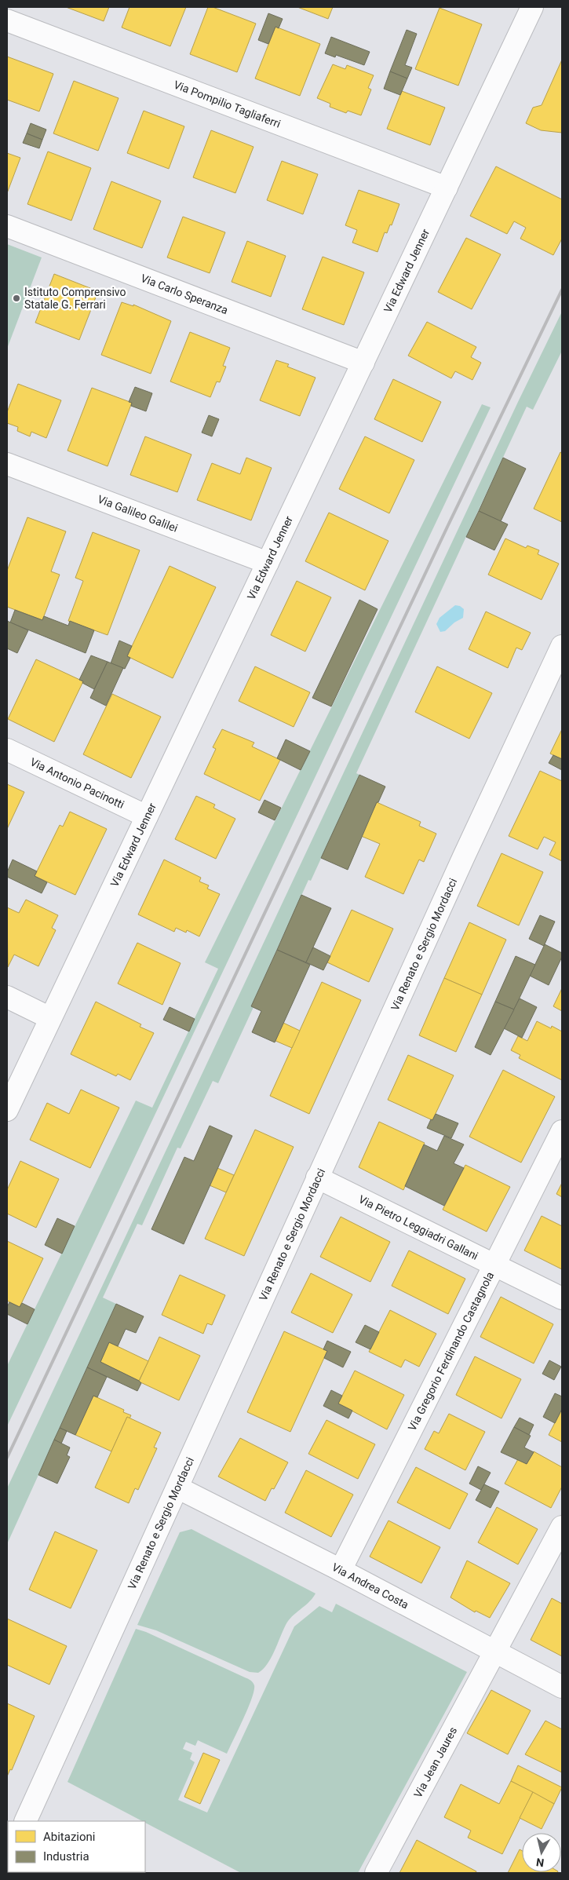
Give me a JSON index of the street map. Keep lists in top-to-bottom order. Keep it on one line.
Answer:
{"streets":{"street":["Via Pompilio Tagliaferri","Via Edward Jenner","Via Carlo Speranza","Via Galileo Galilei","Via Antonio Pacinotti","Via Renato e Sergio Mordacci","Via Pietro Leggiadri Gallani","Via Gregorio Ferdinando Castagnola","Via Andrea Costa","Via Jean Jaures"]},"crossings":[["Via Pompilio Tagliaferri","Via Edward Jenner"],["Via Edward Jenner","Via Carlo Speranza"],["Via Edward Jenner","Via Galileo Galilei"],["Via Edward Jenner","Via Antonio Pacinotti"],["Via Renato e Sergio Mordacci","Via Pietro Leggiadri Gallani"],["Via Renato e Sergio Mordacci","Via Andrea Costa"],["Via Pietro Leggiadri Gallani","Via Gregorio Ferdinando Castagnola"],["Via Gregorio Ferdinando Castagnola","Via Andrea Costa"],["Via Andrea Costa","Via Jean Jaures"]],"places":["Istituto Comprensivo Statale G. Ferrari"],"legend":["Abitazioni","Industria"],"north":"bottom"}
